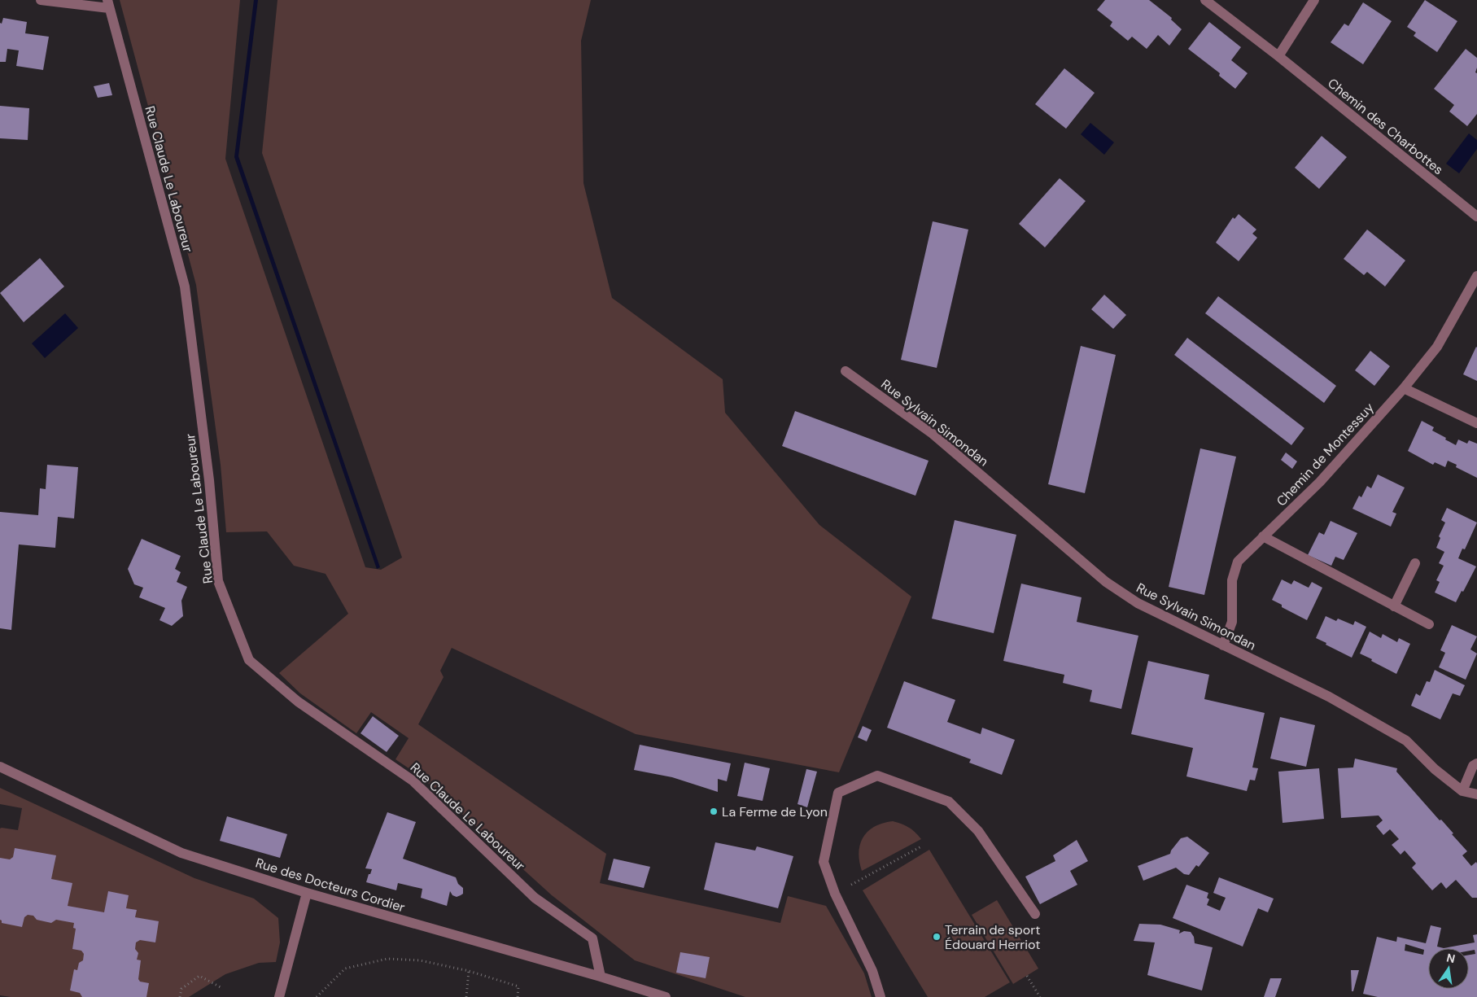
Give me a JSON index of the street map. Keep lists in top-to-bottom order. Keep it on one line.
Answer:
{"streets":{"street":["Chemin des Charbottes","Rue Claude Le Laboureur","Rue Sylvain Simondan","Chemin de Montessuy","Rue des Docteurs Cordier"]},"crossings":[["Rue Claude Le Laboureur","Rue des Docteurs Cordier"],["Rue Sylvain Simondan","Chemin de Montessuy"]],"places":["La Ferme de Lyon","Terrain de sport Édouard Herriot"],"north":"top"}
